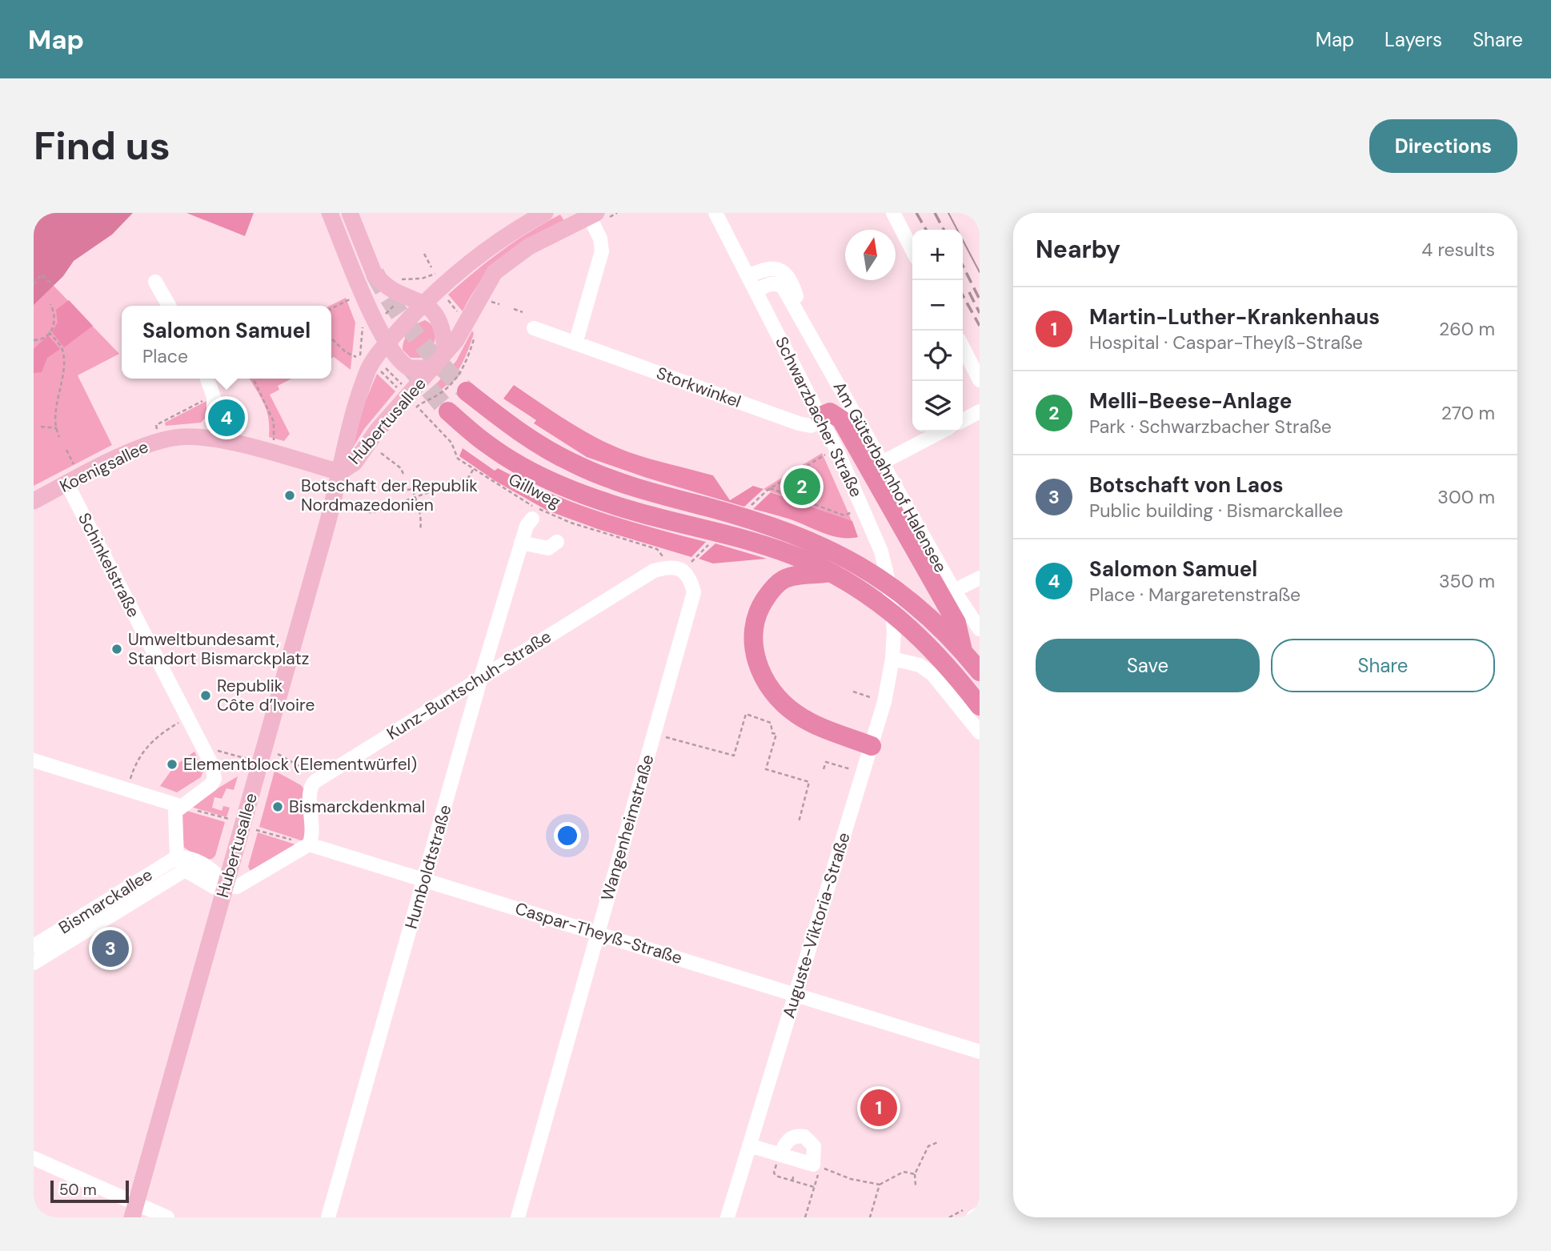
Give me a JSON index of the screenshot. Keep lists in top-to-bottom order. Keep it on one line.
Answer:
{"streets":{"main road":["Hubertusallee","Koenigsallee"],"street":["Storkwinkel","Schwarzbacher Straße","Am Güterbahnhof Halensee","Schinkelstraße","Kunz-Buntschuh-Straße","Wangenheimstraße","Humboldtstraße","Bismarckallee","Auguste-Viktoria-Straße","Caspar-Theyß-Straße"],"path":["Gillweg"]},"crossings":[["Storkwinkel","Schwarzbacher Straße"],["Schwarzbacher Straße","Am Güterbahnhof Halensee"],["Schwarzbacher Straße","Auguste-Viktoria-Straße"],["Hubertusallee","Koenigsallee"],["Koenigsallee","Schinkelstraße"],["Kunz-Buntschuh-Straße","Wangenheimstraße"],["Kunz-Buntschuh-Straße","Humboldtstraße"],["Kunz-Buntschuh-Straße","Caspar-Theyß-Straße"],["Wangenheimstraße","Caspar-Theyß-Straße"],["Humboldtstraße","Caspar-Theyß-Straße"],["Auguste-Viktoria-Straße","Caspar-Theyß-Straße"]],"places":["Botschaft der Republik Nordmazedonien","Umweltbundesamt, Standort Bismarckplatz","Republik Côte d’Ivoire","Elementblock (Elementwürfel)","Bismarckdenkmal"],"scale_bar":"50 m","north":"top","page":{"header":"Map","nav":["Map","Layers","Share"],"buttons":["Directions",["Save","Share"]],"title":"Find us","heading":["Nearby","4 results"],"map_buttons":["+","−"],"list":[{"mark":"1","name":"Martin-Luther-Krankenhaus","note":"Hospital · Caspar-Theyß-Straße","value":"260 m"},{"mark":"2","name":"Melli-Beese-Anlage","note":"Park · Schwarzbacher Straße","value":"270 m"},{"mark":"3","name":"Botschaft von Laos","note":"Public building · Bismarckallee","value":"300 m"},{"mark":"4","name":"Salomon Samuel","note":"Place · Margaretenstraße","value":"350 m"}],"popup":["Salomon Samuel","Place"],"pins":["4","2","3","1"],"scale":"50 m"}}
